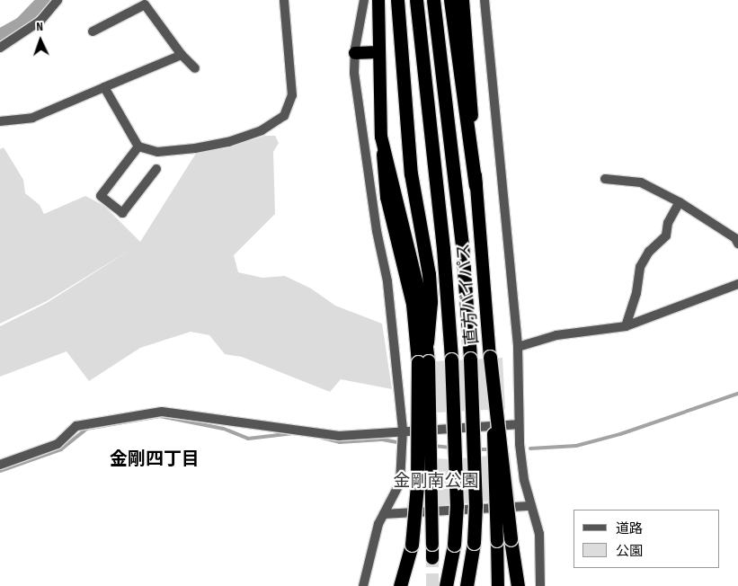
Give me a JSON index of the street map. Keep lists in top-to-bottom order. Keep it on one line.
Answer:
{"streets":{"highway":["直方バイパス"]},"districts":["金剛四丁目"],"parks":["金剛南公園"],"legend":["道路","公園"],"north":"top"}
